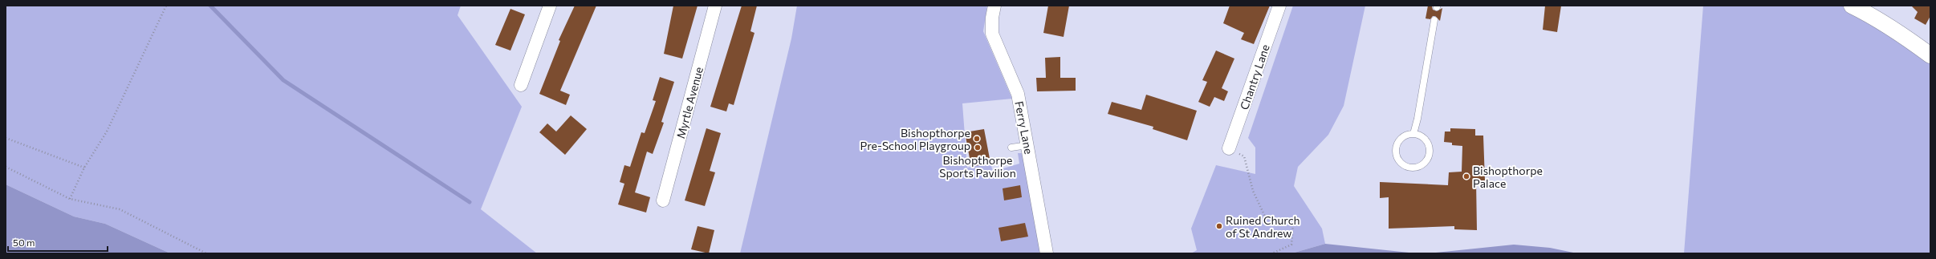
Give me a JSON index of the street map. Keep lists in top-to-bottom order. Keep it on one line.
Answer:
{"streets":{"street":["Chantry Lane","Myrtle Avenue","Ferry Lane"]},"places":["Bishopthorpe Pre-School Playgroup","Bishopthorpe Sports Pavilion","Bishopthorpe Palace","Ruined Church of St Andrew"],"scale_bar":"50 m"}
